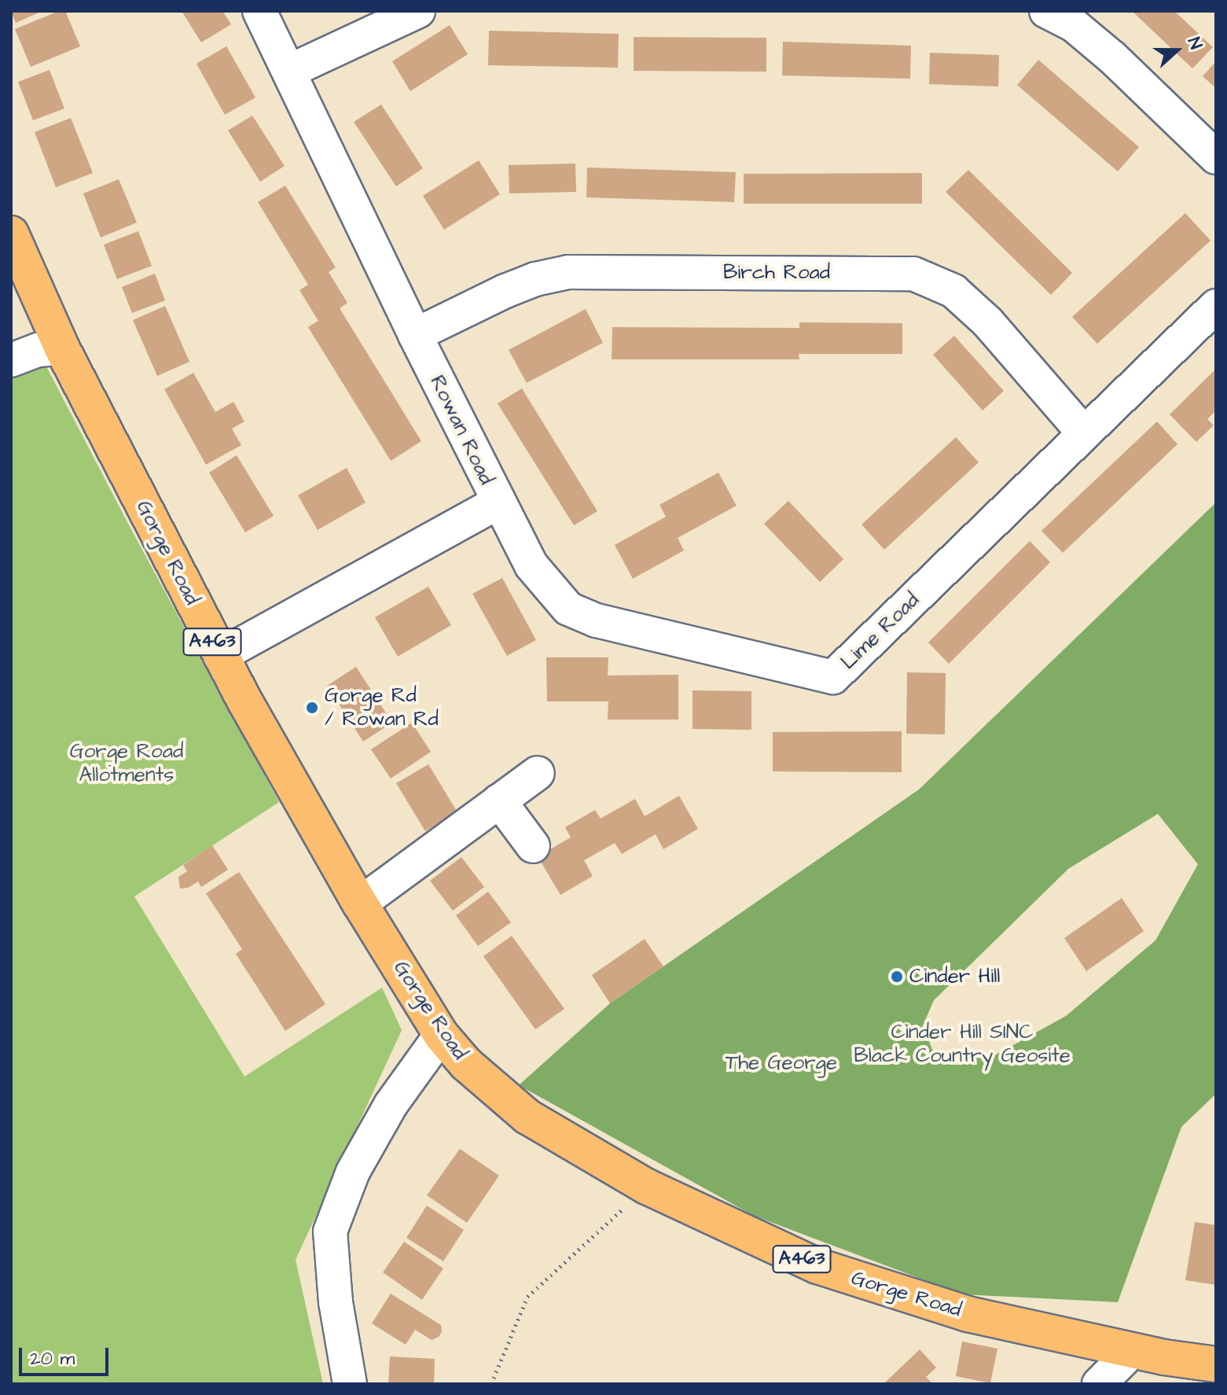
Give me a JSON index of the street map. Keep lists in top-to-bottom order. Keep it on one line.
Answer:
{"streets":{"main road":["Gorge Road","A463"],"street":["Birch Road","Rowan Road","Lime Road"]},"crossings":[["Birch Road","Rowan Road"],["Birch Road","Lime Road"],["Rowan Road","Gorge Road"],["Rowan Road","Lime Road"]],"parks":["Gorge Road Allotments","Cinder Hill SINC Black Country Geosite","The George"],"places":["Gorge Rd / Rowan Rd","Cinder Hill"],"scale_bar":"20 m","north":"right"}
